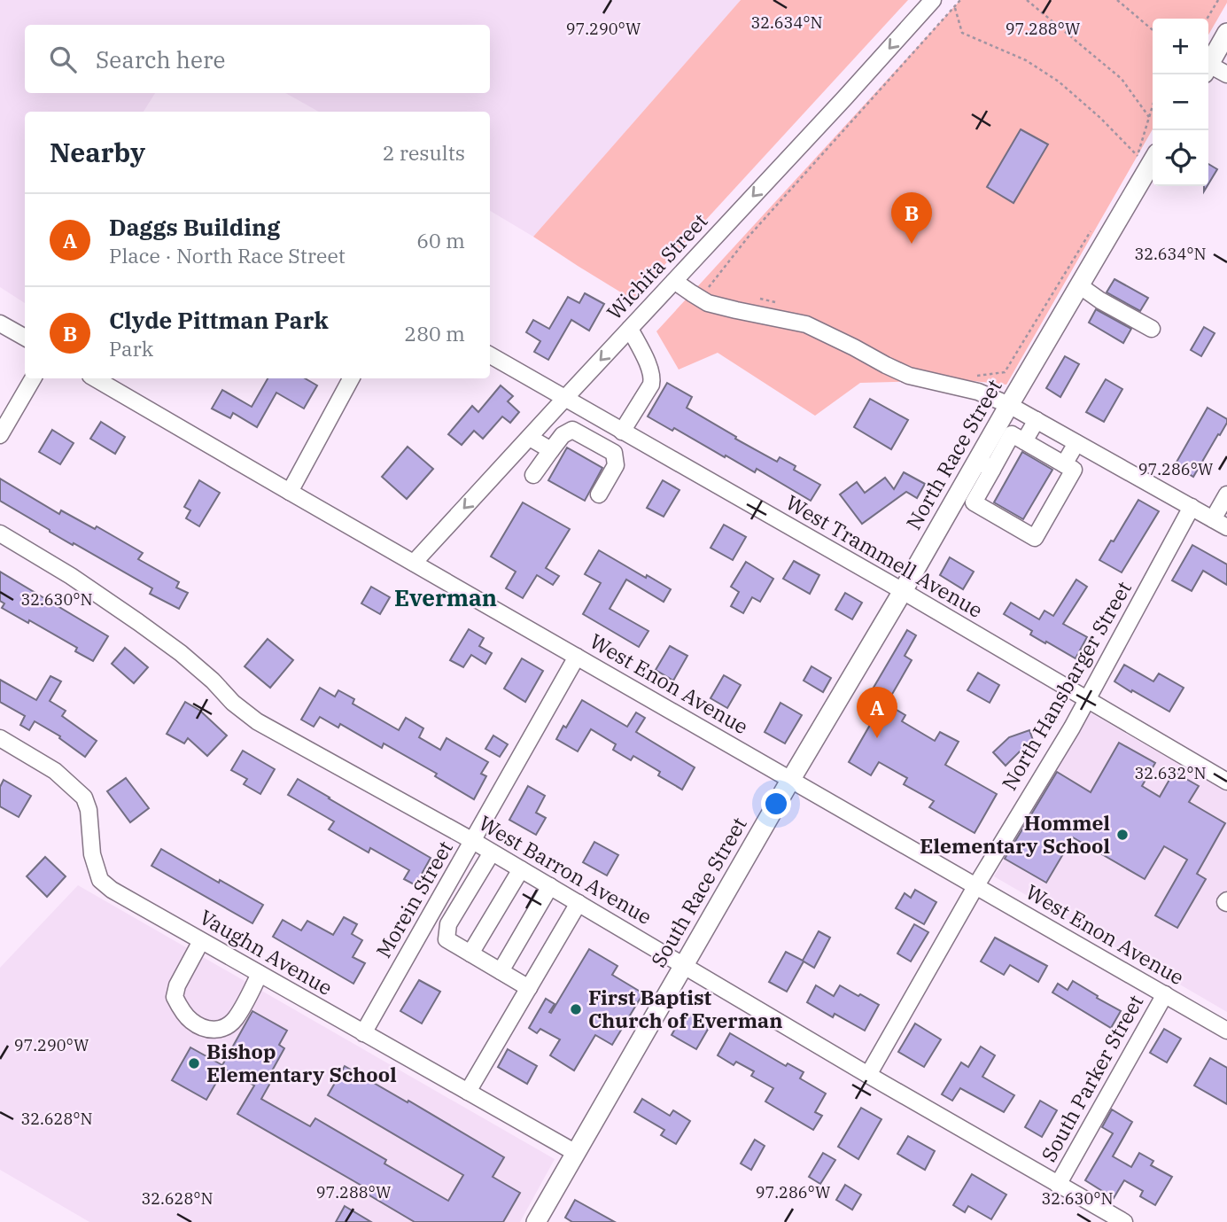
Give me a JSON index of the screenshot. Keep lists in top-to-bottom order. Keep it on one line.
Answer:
{"streets":{"main road":["North Race Street","South Race Street"],"street":["Wichita Street","West Trammell Avenue","West Enon Avenue","North Hansbarger Street","West Barron Avenue","Morein Street","Vaughn Avenue","South Parker Street"]},"crossings":[["Wichita Street","West Trammell Avenue"],["Wichita Street","West Enon Avenue"],["North Race Street","West Trammell Avenue"],["North Race Street","West Enon Avenue"],["North Race Street","South Race Street"],["West Trammell Avenue","North Hansbarger Street"],["West Enon Avenue","North Hansbarger Street"],["West Enon Avenue","South Race Street"],["West Enon Avenue","Morein Street"],["West Enon Avenue","South Parker Street"],["North Hansbarger Street","West Barron Avenue"],["West Barron Avenue","South Race Street"],["West Barron Avenue","Morein Street"],["West Barron Avenue","South Parker Street"],["South Race Street","Vaughn Avenue"],["Morein Street","Vaughn Avenue"]],"one_way":["Wichita Street"],"districts":["Everman"],"places":["Hommel Elementary School","First Baptist Church of Everman","Bishop Elementary School"],"page":{"map_buttons":["+","−"],"search":"Search here","heading":["Nearby","2 results"],"pins":["B","A"],"list":[{"mark":"A","name":"Daggs Building","note":"Place · North Race Street","value":"60 m"},{"mark":"B","name":"Clyde Pittman Park","note":"Park","value":"280 m"}]},"coordinates":["32.634°N","97.290°W","97.288°W","97.286°W","32.630°N","32.632°N","32.628°N"]}
